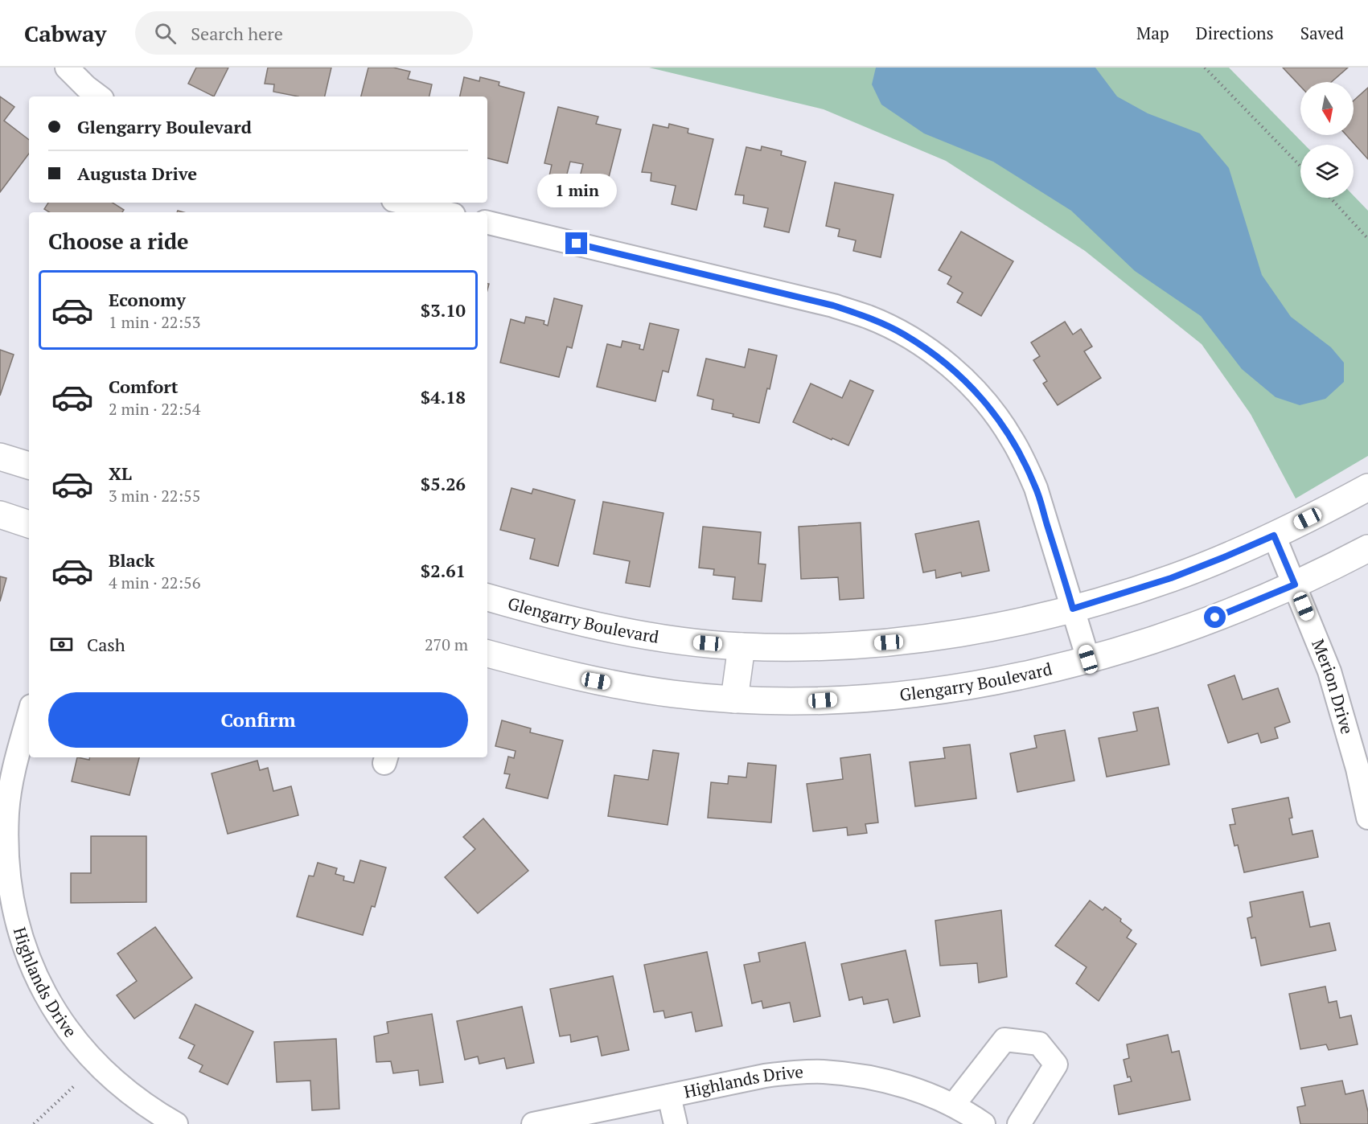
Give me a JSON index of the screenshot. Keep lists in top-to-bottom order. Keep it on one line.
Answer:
{"streets":{"street":["Glengarry Boulevard","Merion Drive","Highlands Drive"]},"crossings":[["Glengarry Boulevard","Merion Drive"]],"north":"bottom","page":{"header":"Cabway","search":"Search here","nav":["Map","Directions","Saved"],"banner":["Glengarry Boulevard","Augusta Drive"],"bubble":"1 min","heading":"Choose a ride","list":[{"name":"Economy","note":"1 min · 22:53","value":"$3.10"},{"name":"Comfort","note":"2 min · 22:54","value":"$4.18"},{"name":"XL","note":"3 min · 22:55","value":"$5.26"},{"name":"Black","note":"4 min · 22:56","value":"$2.61"}],"pay":["Cash","270 m"],"buttons":"Confirm"}}
